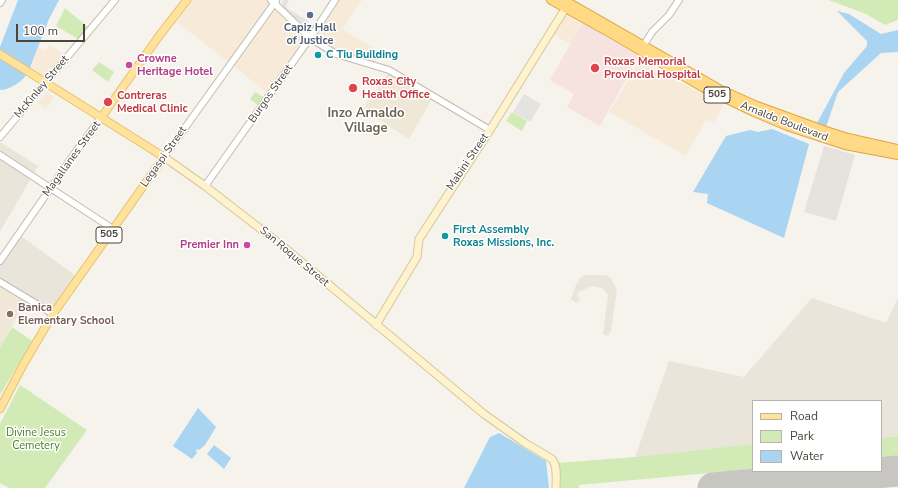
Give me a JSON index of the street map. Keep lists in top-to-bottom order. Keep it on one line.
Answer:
{"streets":{"highway":["505","Arnaldo Boulevard"],"main road":["Legaspi Street","Magallanes Street","Mabini Street","San Roque Street"],"street":["McKinley Street","Burgos Street"]},"crossings":[["McKinley Street","San Roque Street"],["Burgos Street","San Roque Street"],["505","Legaspi Street"],["Arnaldo Boulevard","Mabini Street"],["Legaspi Street","San Roque Street"],["Magallanes Street","San Roque Street"],["Mabini Street","San Roque Street"]],"districts":["Inzo Arnaldo Village"],"parks":["Divine Jesus Cemetery"],"places":["Capiz Hall of Justice","C Tiu Building","Crowne Heritage Hotel","Roxas Memorial Provincial Hospital","Roxas City Health Office","Contreras Medical Clinic","First Assembly Roxas Missions, Inc.","Premier Inn","Banica Elementary School"],"legend":["Road","Park","Water"],"scale_bar":"100 m"}
